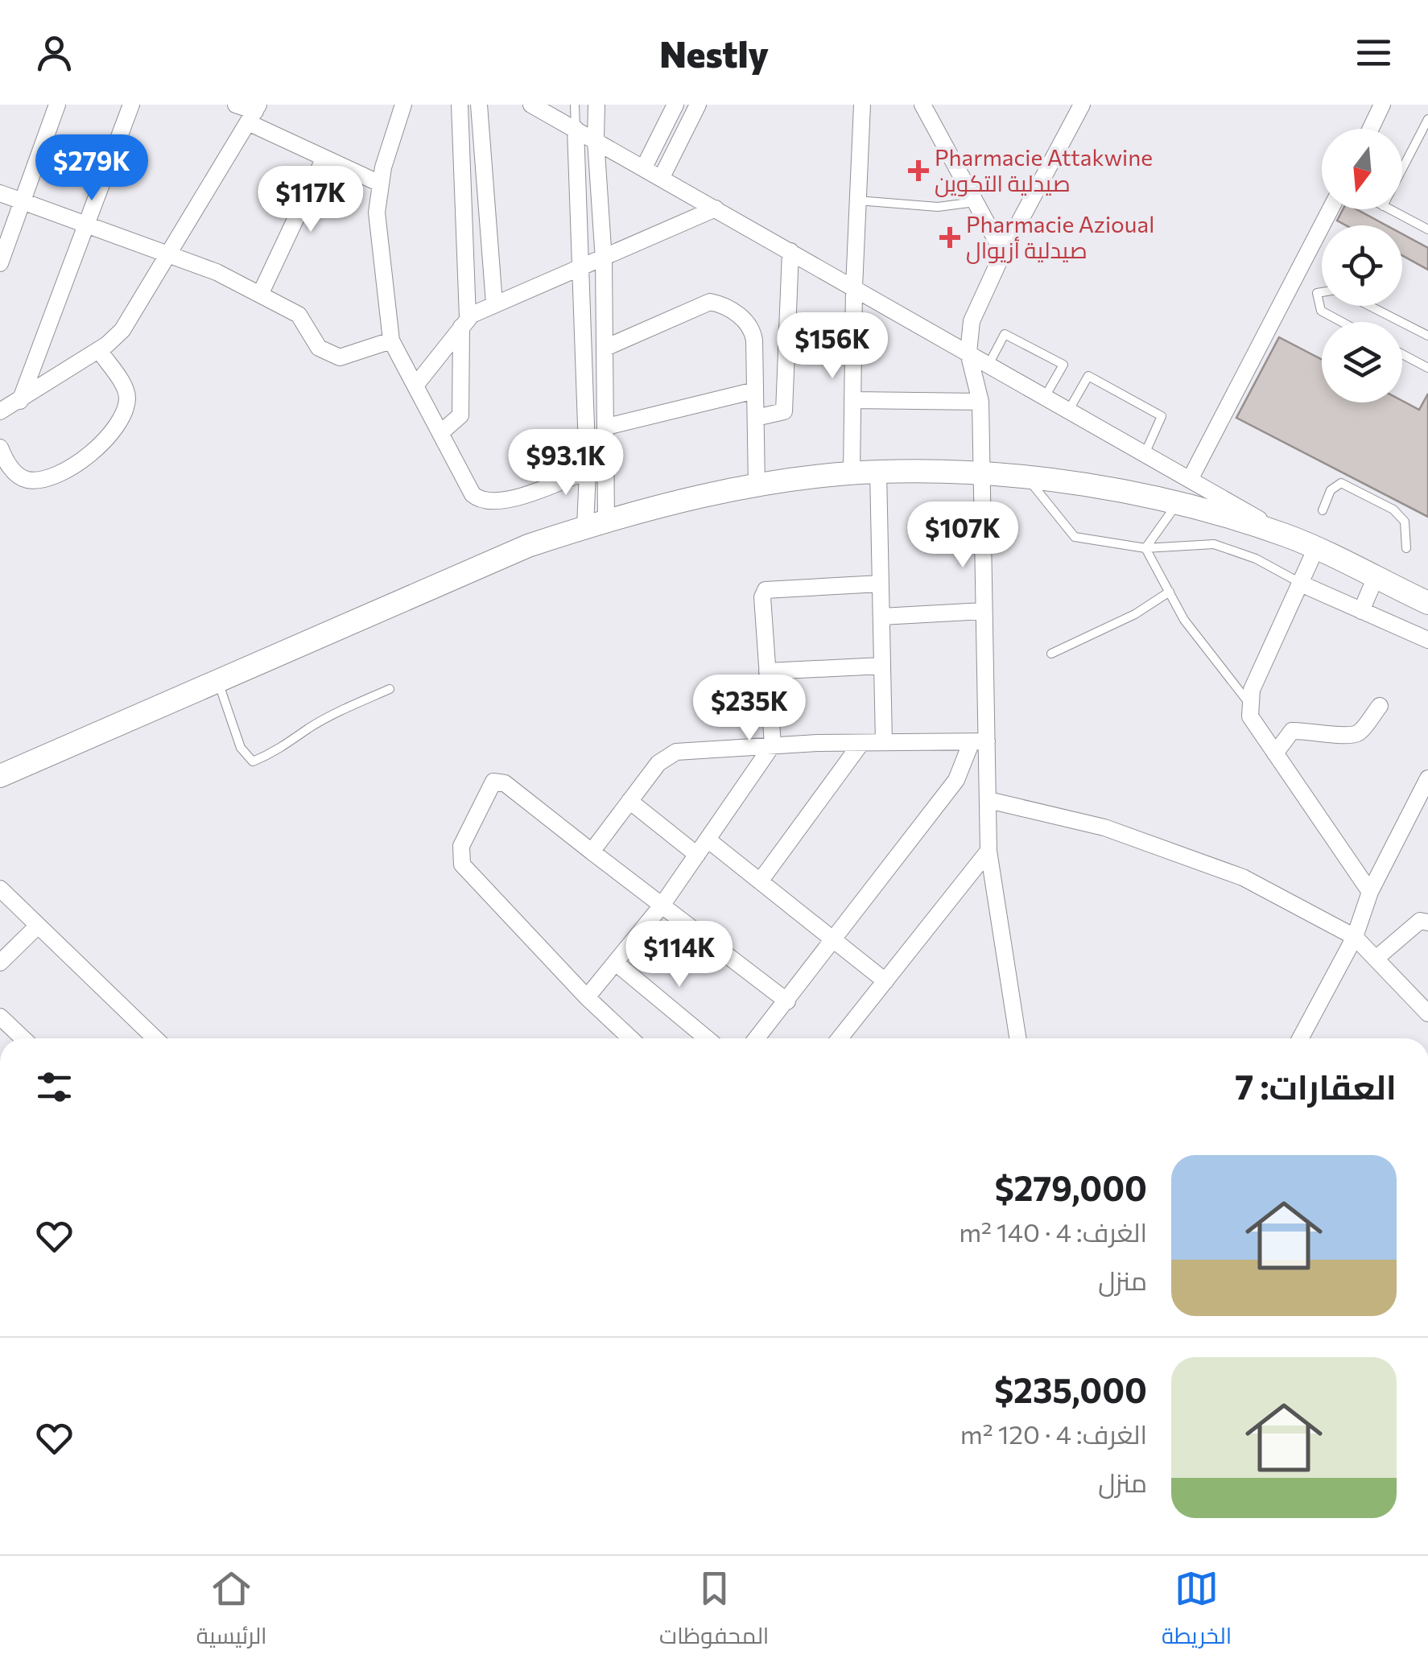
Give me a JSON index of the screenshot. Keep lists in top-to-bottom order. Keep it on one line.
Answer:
{"places":{"health":["Pharmacie Attakwine صيدلية التكوين","Pharmacie Azioual صيدلية أزيوال"]},"north":"bottom","page":{"header":"Nestly","price":["$279K","$117K","$156K","$93.1K","$107K","$235K","$114K"],"heading":"العقارات: 7","list":[{"name":"$279,000","note":"الغرف: 4 · 140 m² · منزل"},{"name":"$235,000","note":"الغرف: 4 · 120 m² · منزل"}],"tabs":["الخريطة","المحفوظات","الرئيسية"]}}
